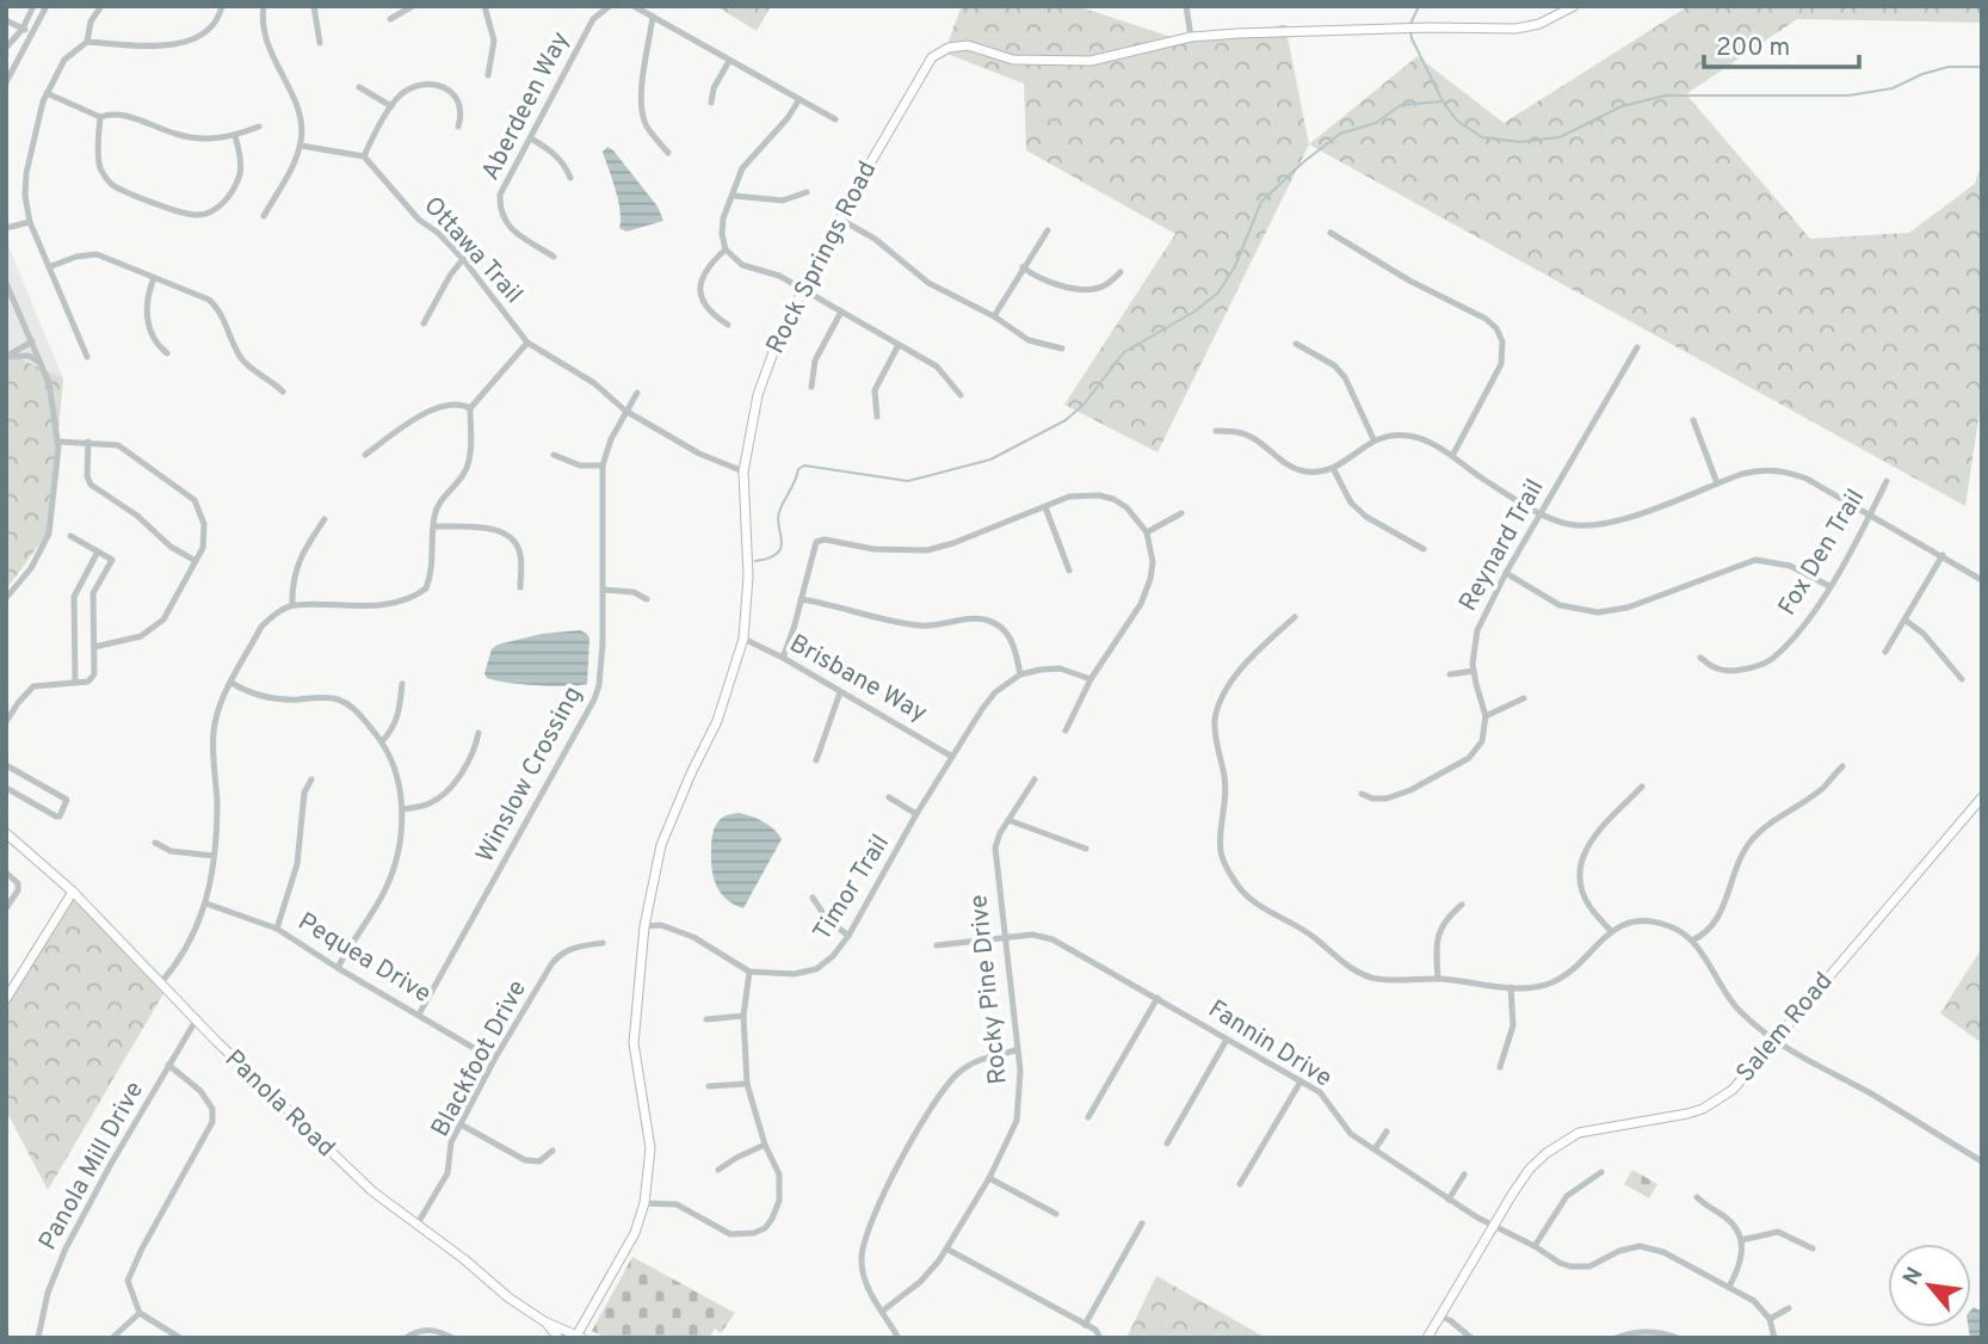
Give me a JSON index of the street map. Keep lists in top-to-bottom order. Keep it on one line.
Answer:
{"streets":{"street":["Aberdeen Way","Ottawa Trail","Rock Springs Road","Reynard Trail","Fox Den Trail","Brisbane Way","Winslow Crossing","Timor Trail","Pequea Drive","Rocky Pine Drive","Salem Road","Fannin Drive","Blackfoot Drive","Panola Road","Panola Mill Drive"]},"crossings":[["Ottawa Trail","Rock Springs Road"],["Ottawa Trail","Winslow Crossing"],["Rock Springs Road","Brisbane Way"],["Rock Springs Road","Panola Road"],["Brisbane Way","Timor Trail"],["Winslow Crossing","Pequea Drive"],["Pequea Drive","Blackfoot Drive"],["Rocky Pine Drive","Fannin Drive"],["Salem Road","Fannin Drive"],["Blackfoot Drive","Panola Road"],["Panola Road","Panola Mill Drive"]],"scale_bar":"200 m","north":"top left"}
